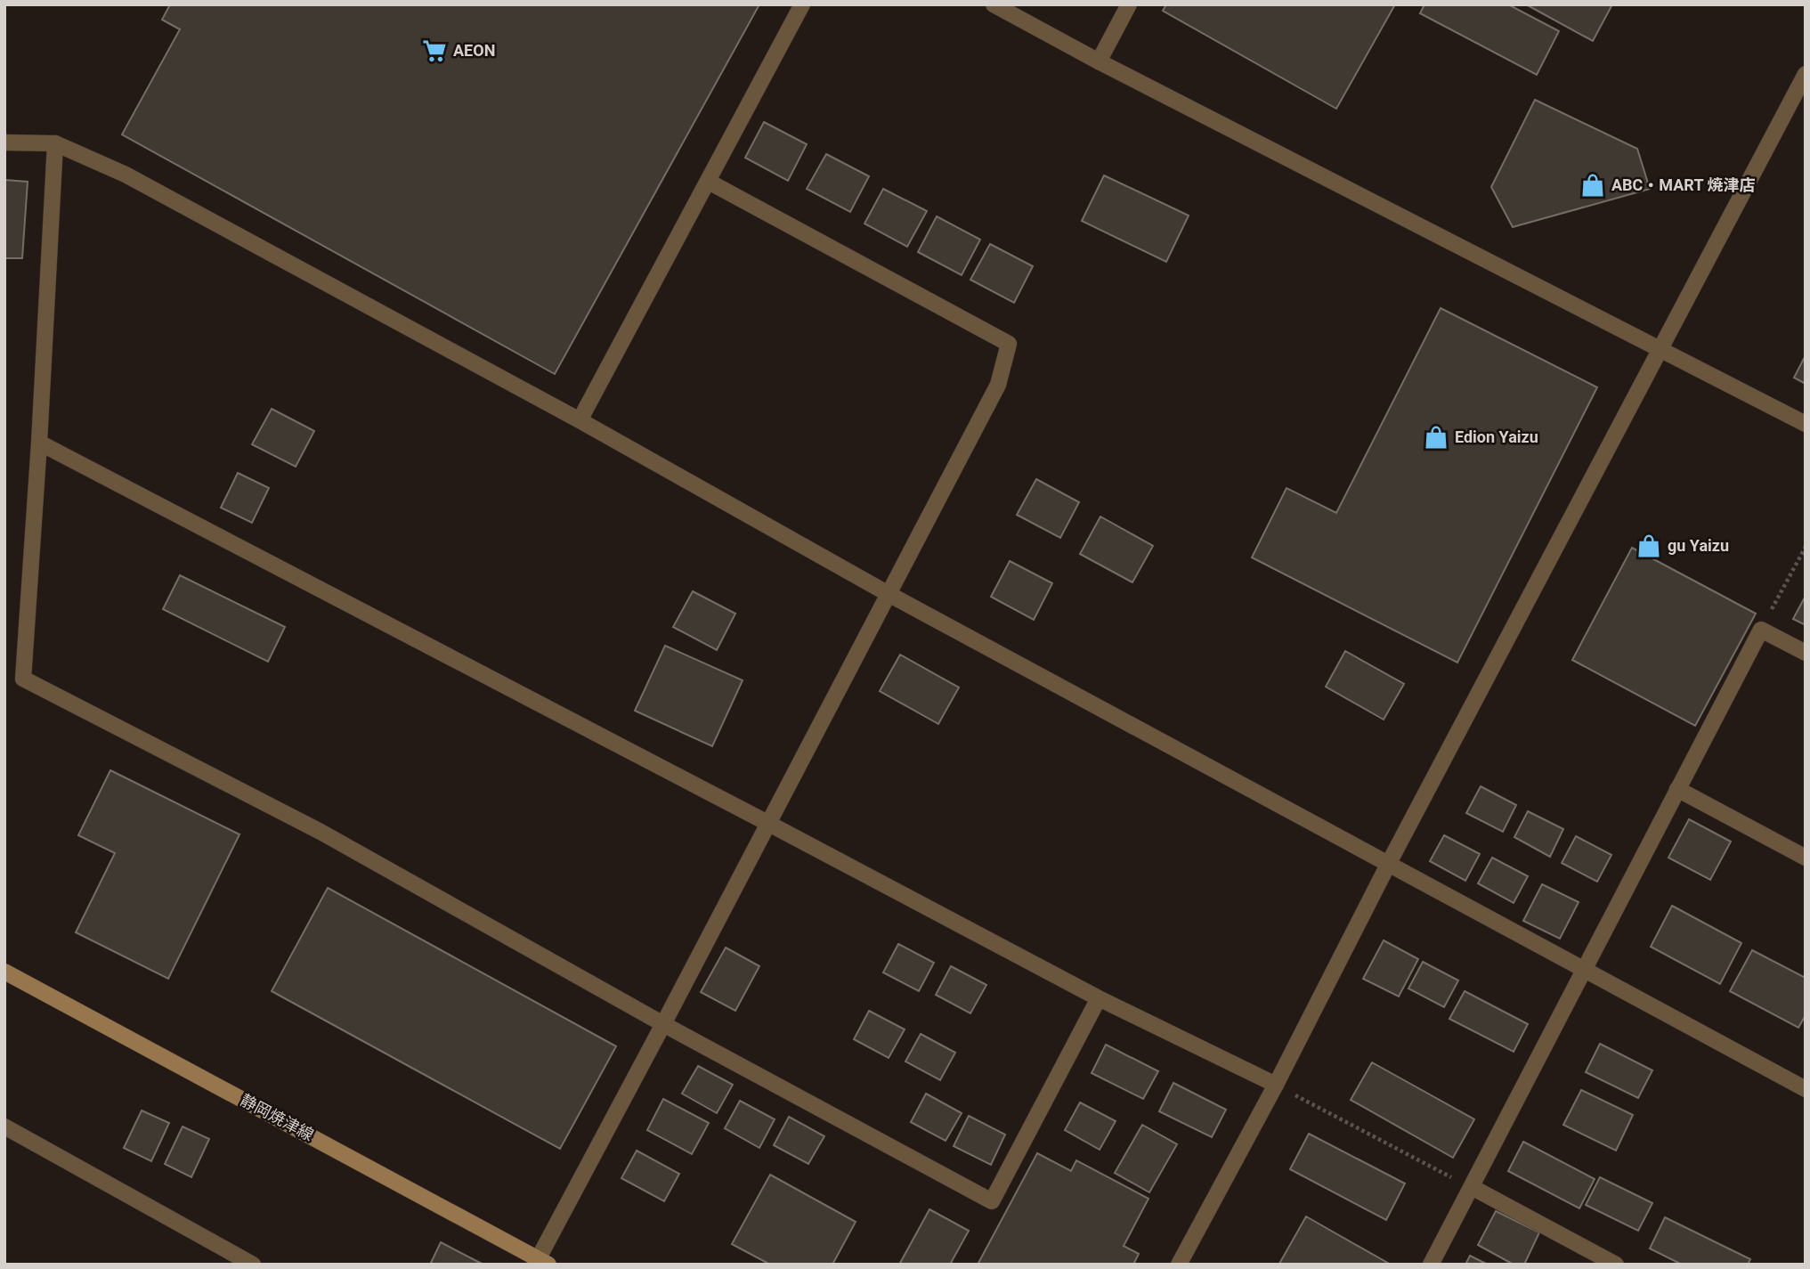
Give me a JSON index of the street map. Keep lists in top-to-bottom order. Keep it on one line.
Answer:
{"streets":{"main road":["静岡焼津線"]},"places":{"supermarket":["AEON"],"shop":["ABC・MART 焼津店","Edion Yaizu","gu Yaizu"]}}
